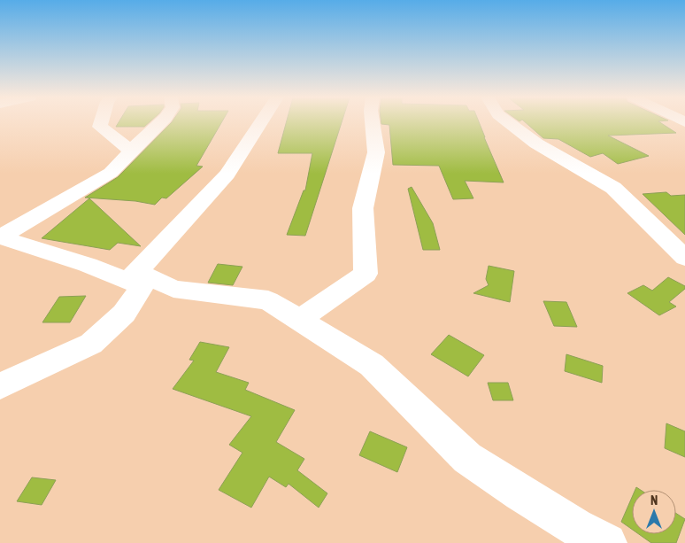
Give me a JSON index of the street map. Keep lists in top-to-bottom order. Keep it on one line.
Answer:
{"north":"top"}
